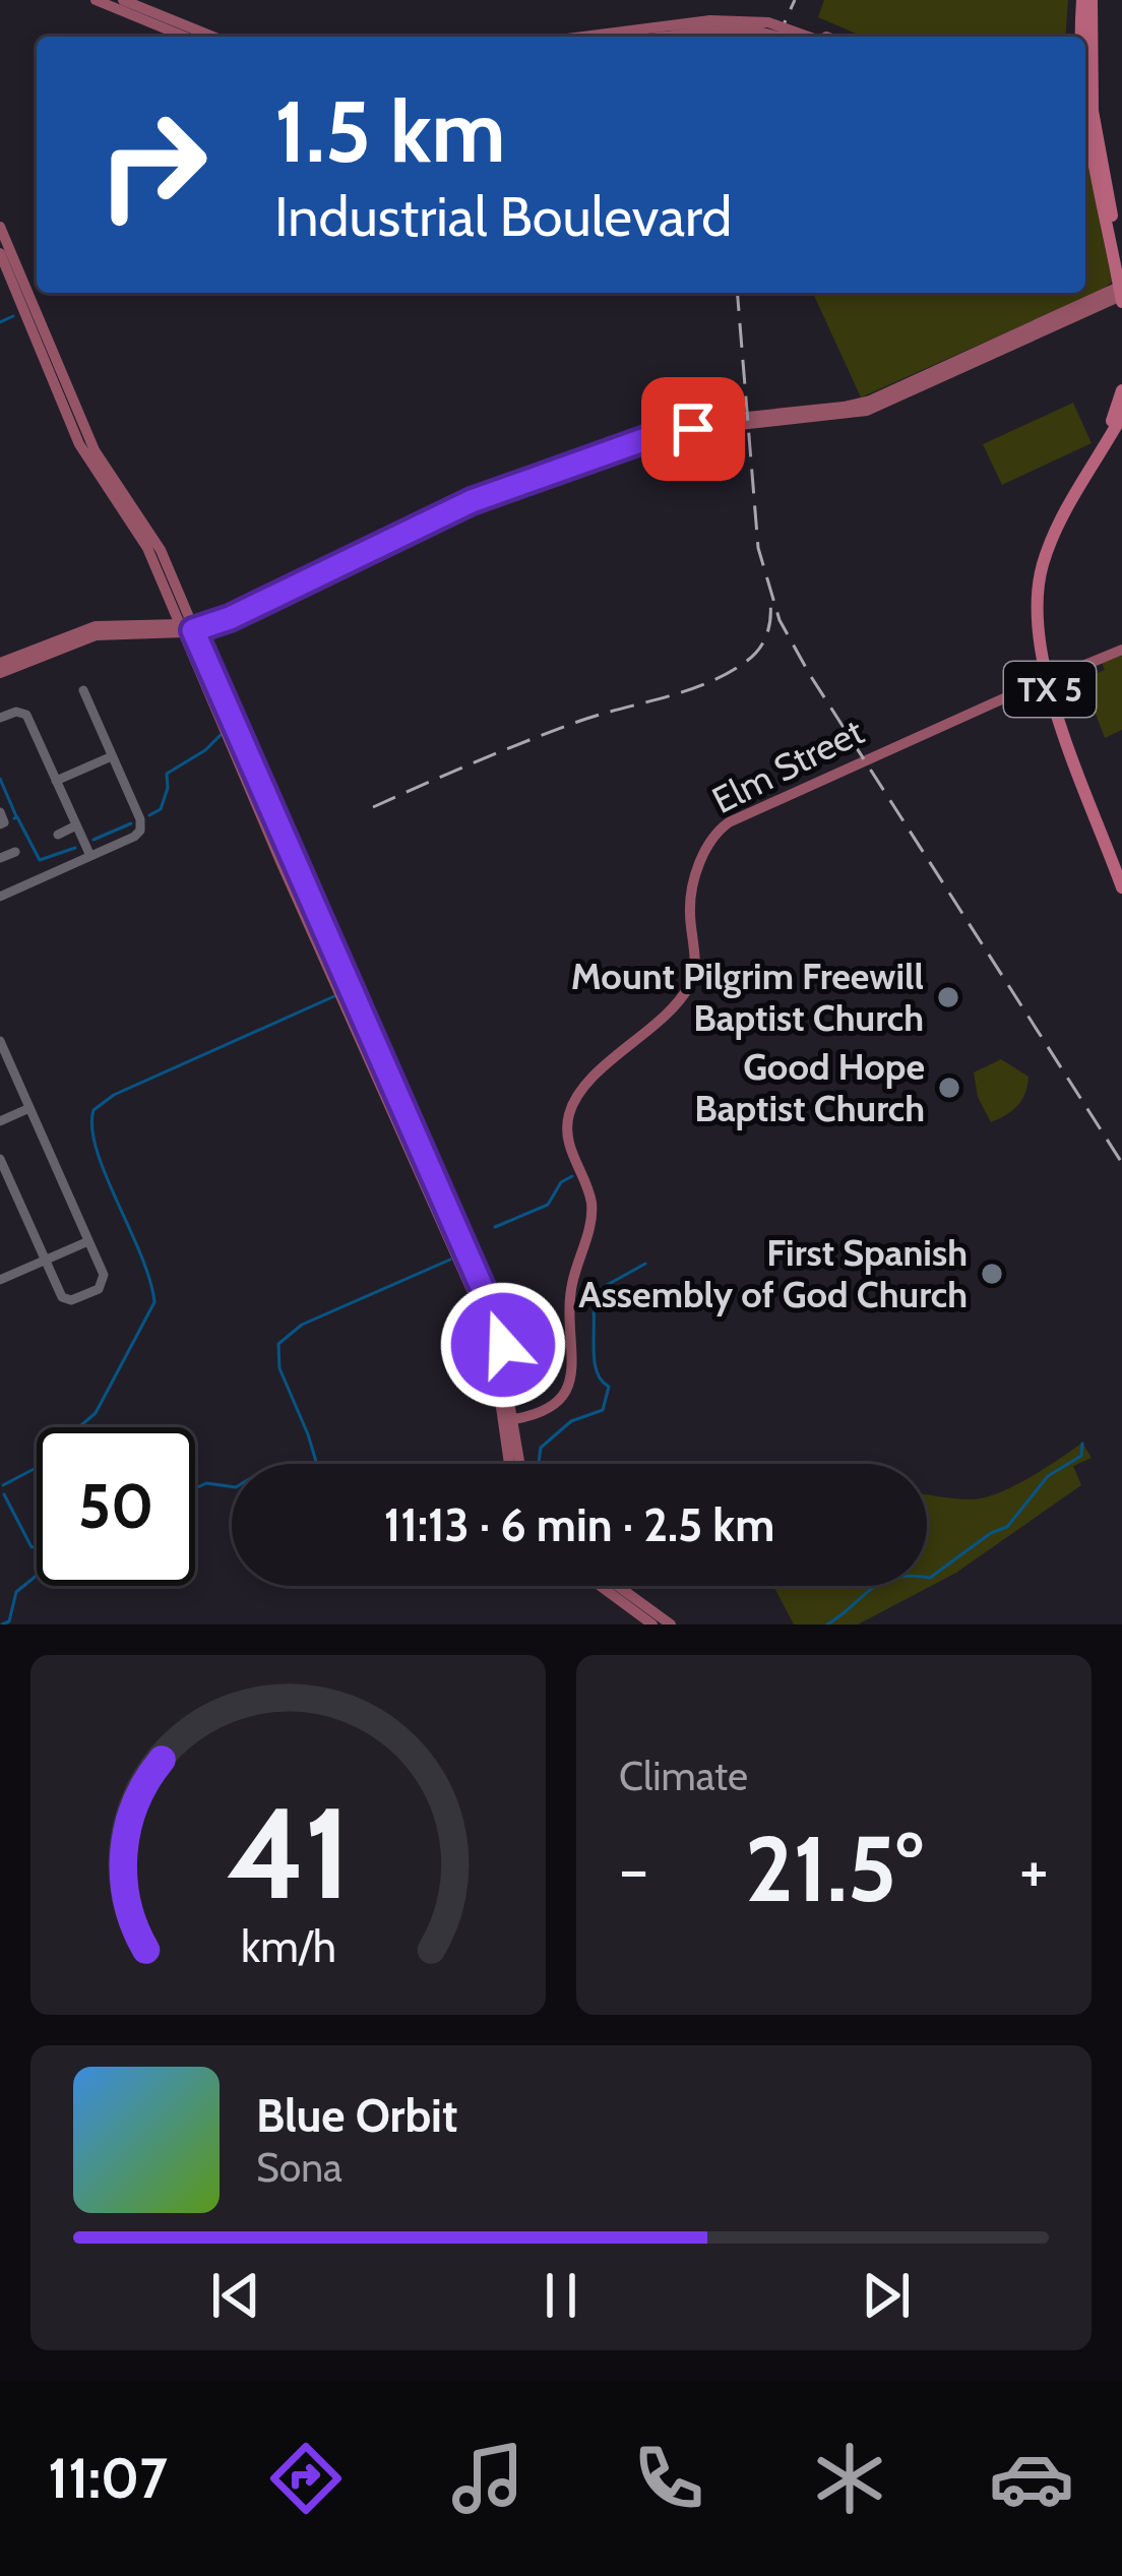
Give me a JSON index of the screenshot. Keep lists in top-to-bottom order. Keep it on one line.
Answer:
{"streets":{"main road":["TX 5","Elm Street"]},"crossings":[["TX 5","Elm Street"]],"places":["Mount Pilgrim Freewill Baptist Church","Good Hope Baptist Church","First Spanish Assembly of God Church"],"page":{"turn":["1.5 km","Industrial Boulevard"],"limit":"50","trip":"11:13 · 6 min · 2.5 km","tile":"Climate","heat":["−","21.5°","+"],"song":["Blue Orbit","Sona"],"tabs":"11:07","gauge":["41","km/h"]}}
